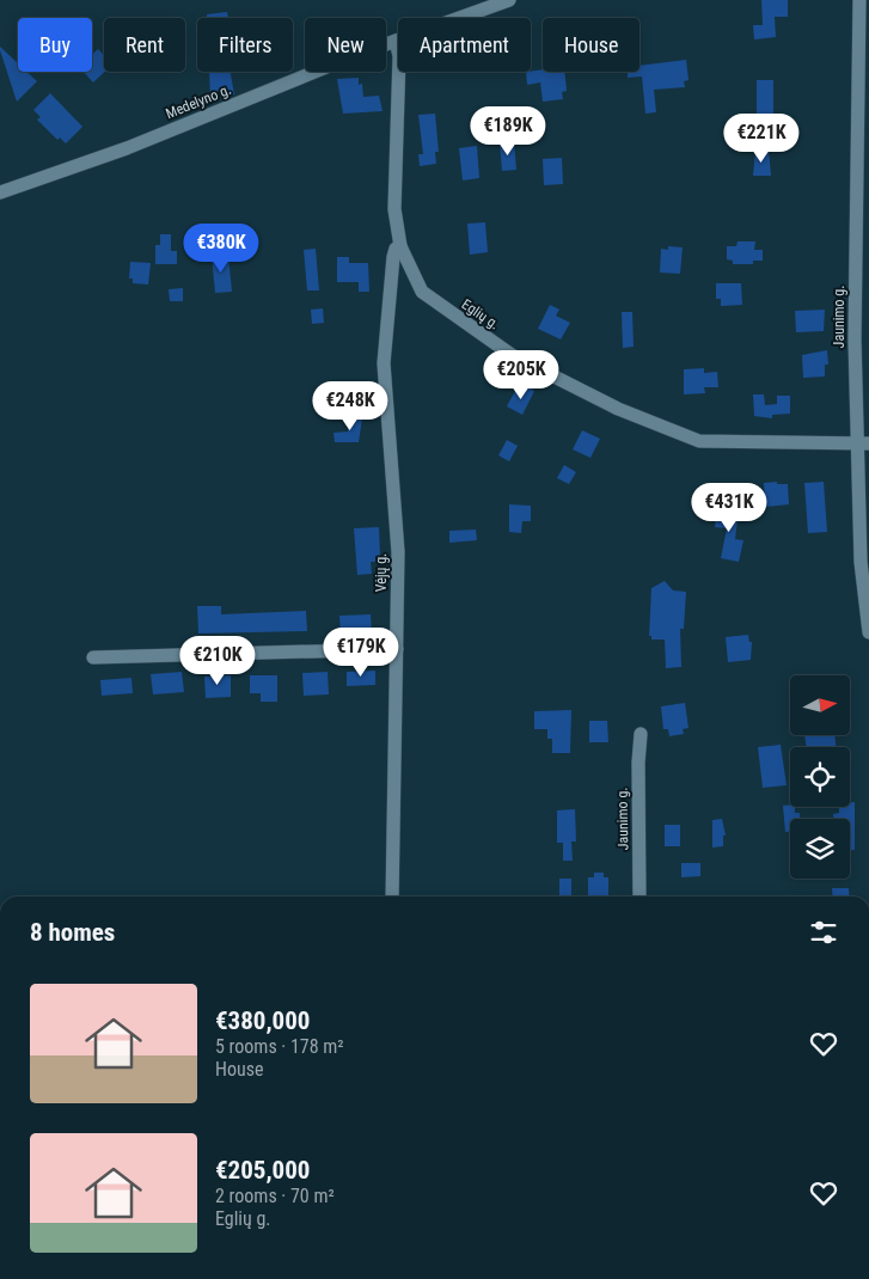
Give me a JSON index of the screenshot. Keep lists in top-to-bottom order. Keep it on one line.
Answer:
{"streets":{"street":["Medelyno g.","Eglių g.","Jaunimo g.","Vėjų g."]},"crossings":[["Medelyno g.","Eglių g."],["Eglių g.","Jaunimo g."],["Eglių g.","Vėjų g."]],"north":"right","page":{"chip":["Buy","Rent","Filters","New","Apartment","House"],"price":["€189K","€221K","€380K","€205K","€248K","€431K","€179K","€210K"],"heading":"8 homes","list":[{"name":"€380,000","note":"5 rooms · 178 m² · House"},{"name":"€205,000","note":"2 rooms · 70 m² · Eglių g."}]}}
